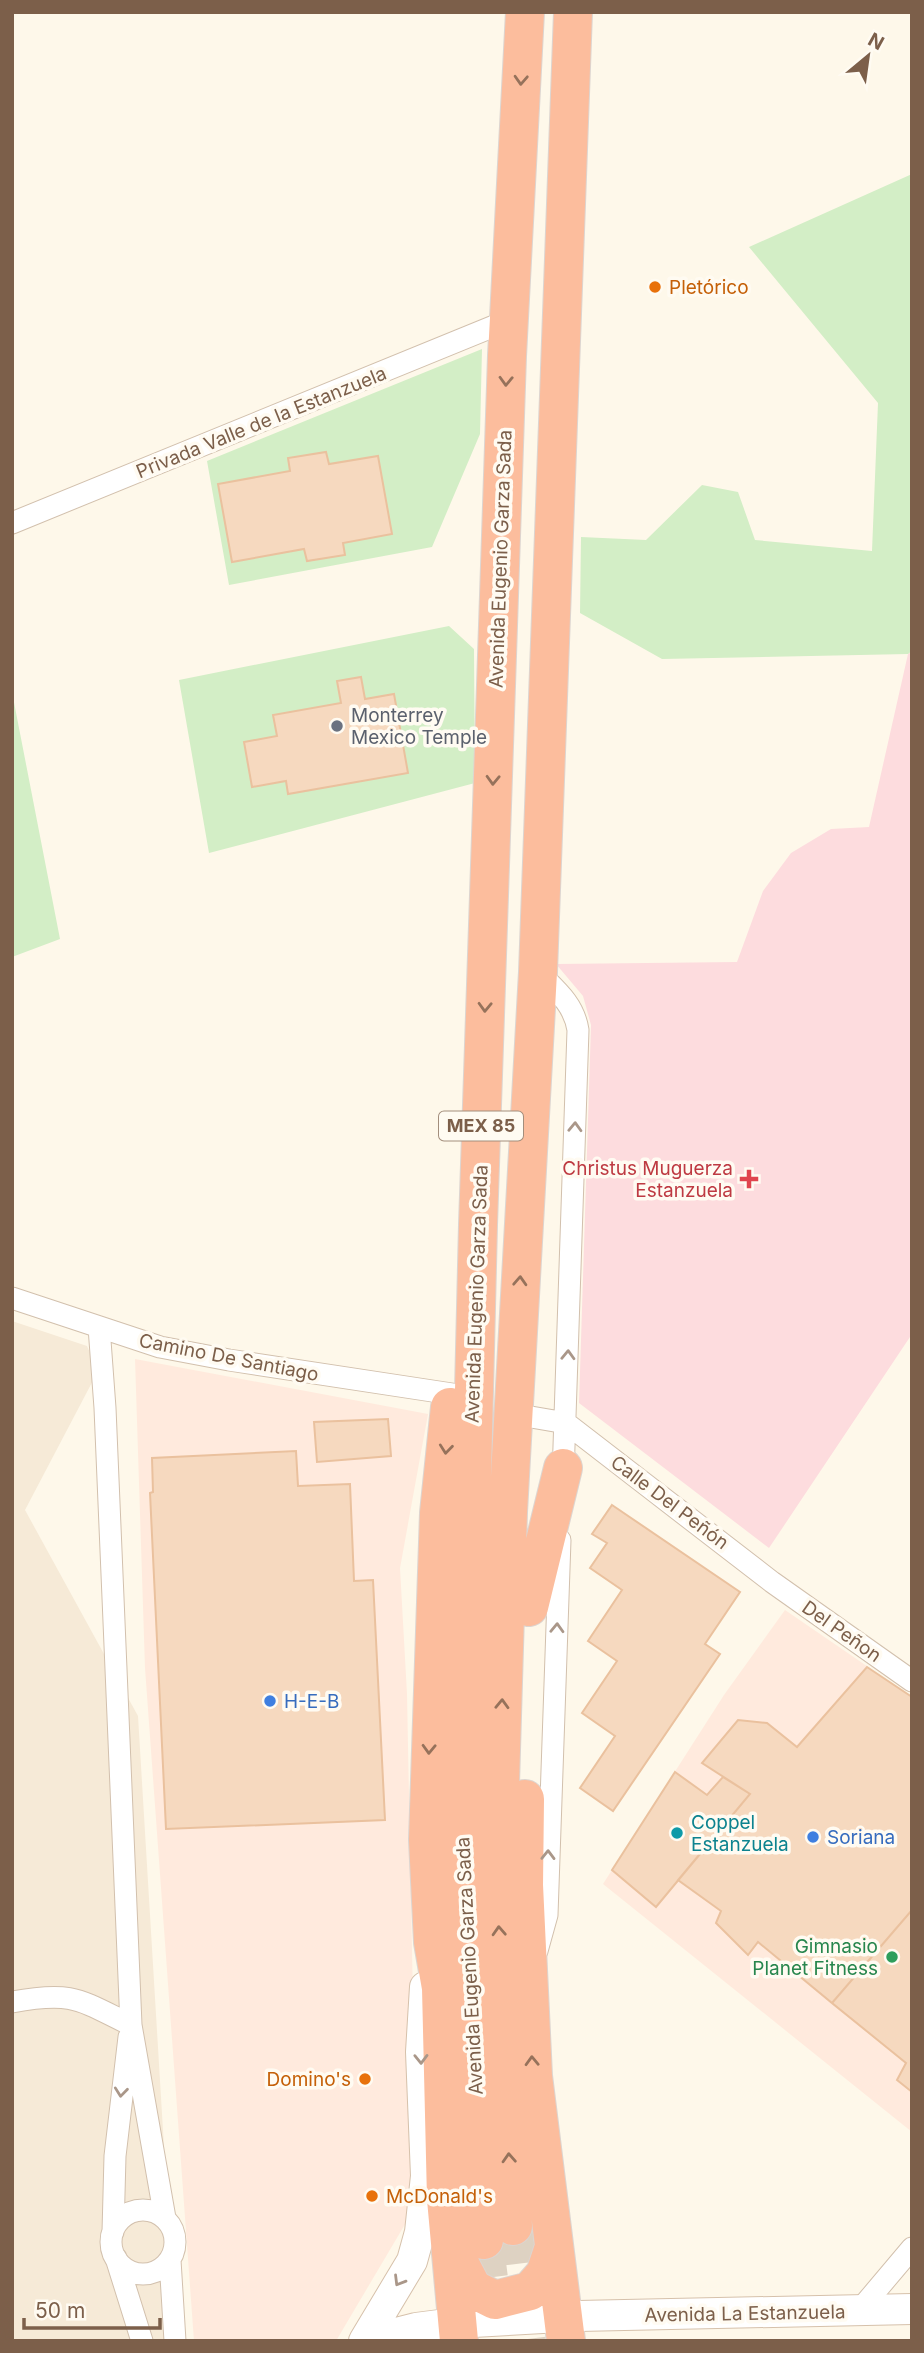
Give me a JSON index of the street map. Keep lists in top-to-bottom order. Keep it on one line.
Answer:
{"streets":{"highway":["Avenida Eugenio Garza Sada","MEX 85"],"street":["Privada Valle de la Estanzuela","Camino De Santiago","Calle Del Peñón","Del Peñon","Avenida La Estanzuela"]},"crossings":[["Privada Valle de la Estanzuela","Avenida Eugenio Garza Sada"],["Calle Del Peñón","Del Peñon"]],"places":{"other":["Pletórico","Monterrey Mexico Temple","H-E-B","Coppel Estanzuela","Soriana","Gimnasio Planet Fitness","Domino's","McDonald's"],"health":["Christus Muguerza Estanzuela"]},"scale_bar":"50 m","north":"top right"}
